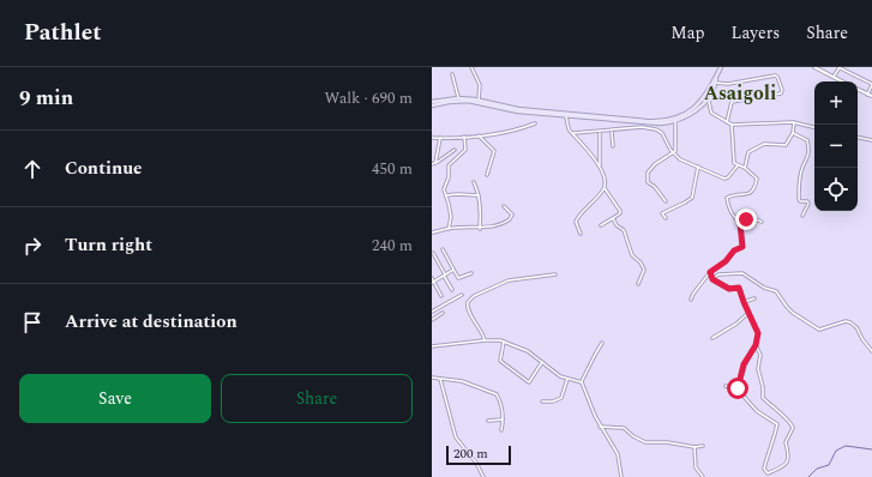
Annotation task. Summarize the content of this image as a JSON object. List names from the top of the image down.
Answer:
{
  "districts": ["Asaigoli"],
  "scale_bar": "200 m",
  "page": {
    "header": "Pathlet",
    "nav": ["Map", "Layers", "Share"],
    "heading": ["9 min", "Walk · 690 m"],
    "map_buttons": ["+", "−"],
    "list": [
      ["Continue", "450 m"],
      ["Turn right", "240 m"],
      "Arrive at destination"
    ],
    "buttons": ["Save", "Share"],
    "scale": "200 m"
  }
}
